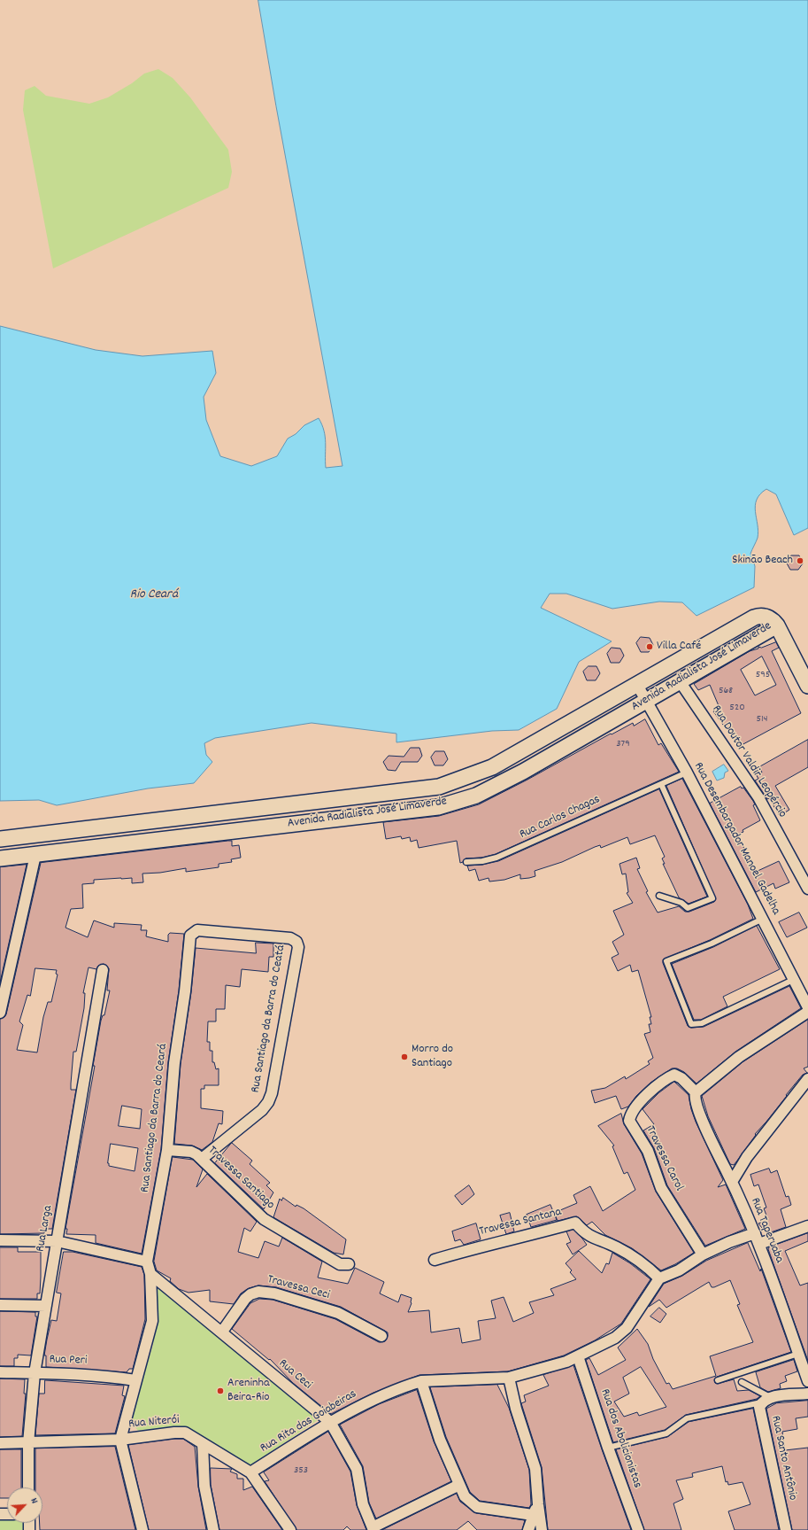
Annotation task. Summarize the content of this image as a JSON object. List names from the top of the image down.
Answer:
{
  "streets": {
    "main road": ["Avenida Radialista José Limaverde"],
    "street": [
      "Rua Doutor Valdir Leopércio",
      "Rua Desembargador Manoel Gadelha",
      "Rua Santiago da Barra do Ceatá",
      "Rua Santiago da Barra do Ceará",
      "Travessa Carol",
      "Travessa Santiago",
      "Travessa Santana",
      "Rua Larga",
      "Rua Taperuaba",
      "Travessa Ceci",
      "Rua Peri",
      "Rua Ceci",
      "Rua Rita das Goiabeiras",
      "Rua Niterói",
      "Rua dos Abolicionistas",
      "Rua Santo Antônio"
    ],
    "lane": ["Rua Carlos Chagas"]
  },
  "crossings": [
    ["Avenida Radialista José Limaverde", "Rua Doutor Valdir Leopércio"],
    ["Avenida Radialista José Limaverde", "Rua Desembargador Manoel Gadelha"],
    ["Rua Carlos Chagas", "Rua Desembargador Manoel Gadelha"],
    ["Rua Santiago da Barra do Ceatá", "Rua Santiago da Barra do Ceará"],
    ["Rua Santiago da Barra do Ceatá", "Travessa Santiago"],
    ["Rua Santiago da Barra do Ceará", "Travessa Santiago"],
    ["Rua Santiago da Barra do Ceará", "Rua Peri"],
    ["Rua Santiago da Barra do Ceará", "Rua Ceci"],
    ["Rua Santiago da Barra do Ceará", "Rua Niterói"],
    ["Travessa Carol", "Rua Taperuaba"],
    ["Travessa Santana", "Rua Rita das Goiabeiras"],
    ["Rua Larga", "Rua Peri"],
    ["Rua Larga", "Rua Niterói"],
    ["Travessa Ceci", "Rua Ceci"],
    ["Rua Ceci", "Rua Rita das Goiabeiras"],
    ["Rua Rita das Goiabeiras", "Rua Niterói"],
    ["Rua Rita das Goiabeiras", "Rua dos Abolicionistas"]
  ],
  "water": ["Rio Ceará"],
  "places": [
    "Skinão Beach",
    "Villa Café",
    "Morro do Santiago",
    "Areninha Beira-Rio"
  ],
  "house_numbers": [
    "595",
    "568",
    "520",
    "514",
    "379",
    "353"
  ],
  "north": "top right"
}
